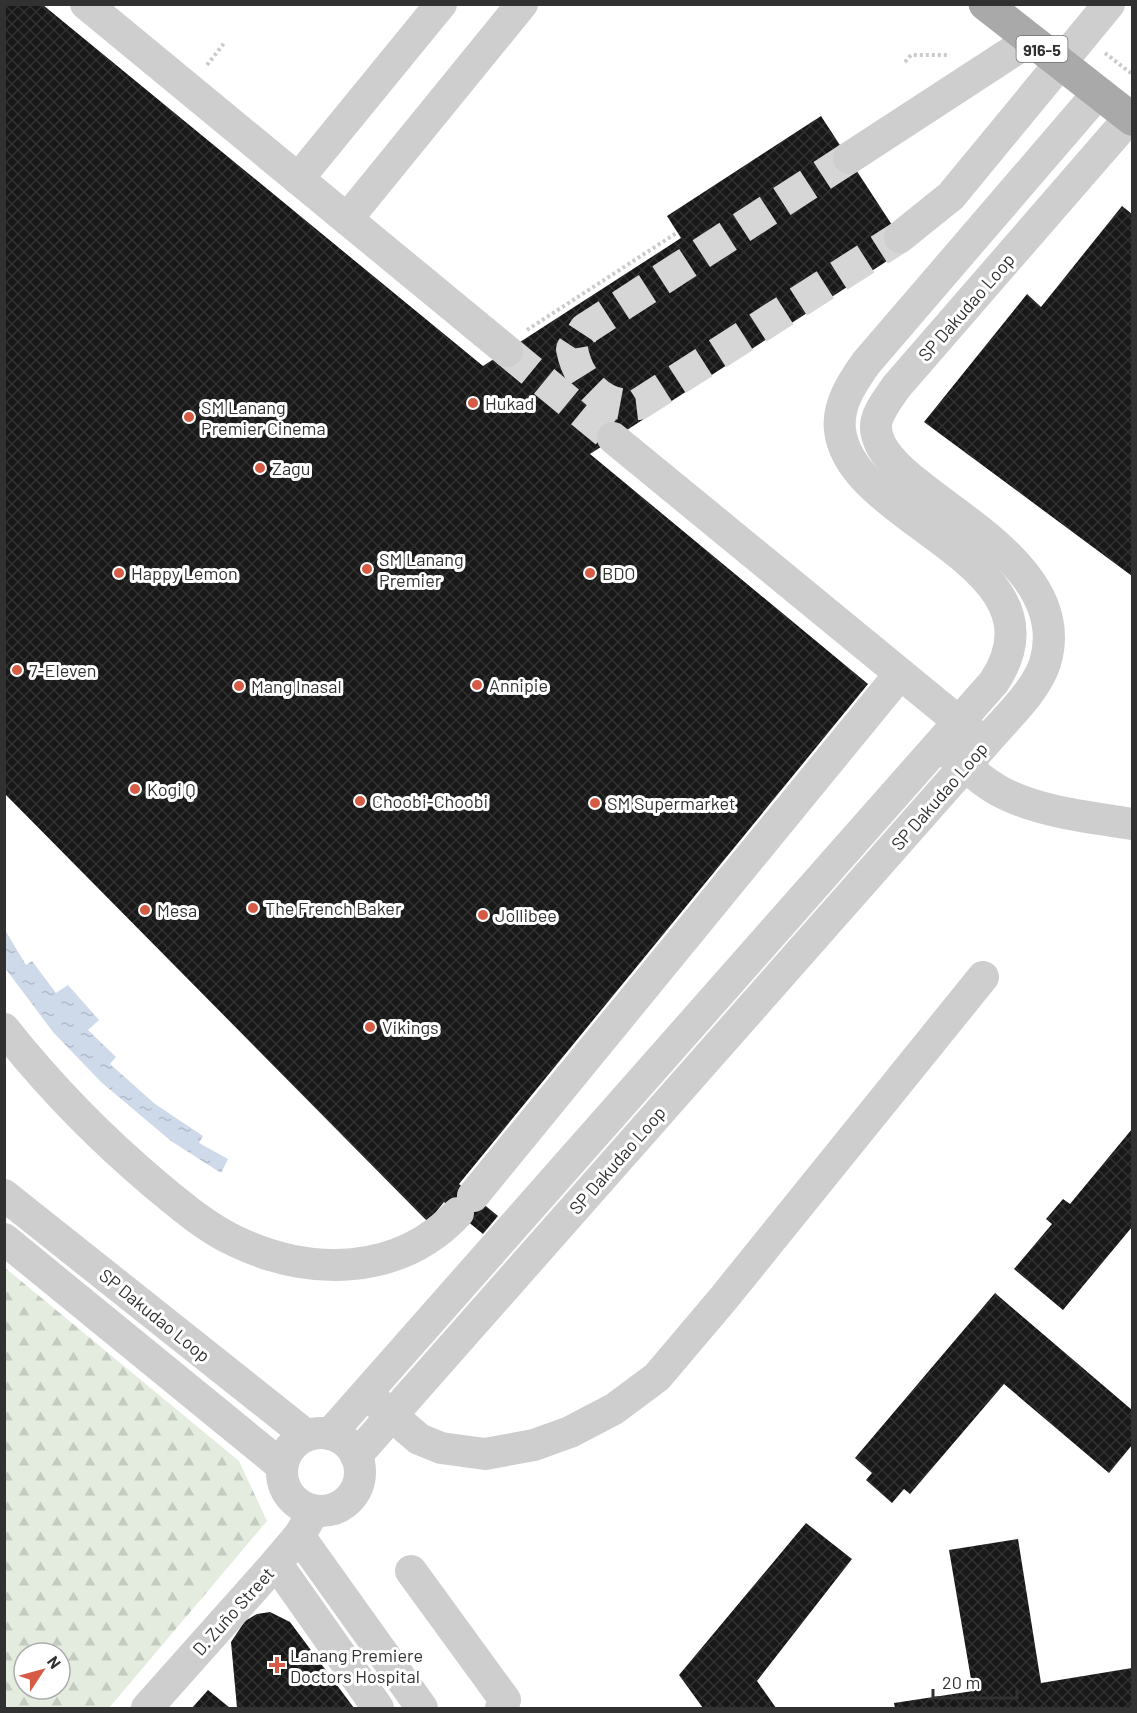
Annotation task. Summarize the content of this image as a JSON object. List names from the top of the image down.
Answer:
{
  "streets": {
    "main road": ["916-5"],
    "street": ["SP Dakudao Loop", "D. Zuño Street"]
  },
  "crossings": [
    ["916-5", "SP Dakudao Loop"],
    ["SP Dakudao Loop", "D. Zuño Street"]
  ],
  "places": {
    "other": [
      "Hukad",
      "SM Lanang Premier Cinema",
      "Zagu",
      "SM Lanang Premier",
      "Happy Lemon",
      "BDO",
      "7-Eleven",
      "Annipie",
      "Mang Inasal",
      "Kogi Q",
      "Choobi-Choobi",
      "SM Supermarket",
      "The French Baker",
      "Mesa",
      "Jollibee",
      "Vikings"
    ],
    "health": ["Lanang Premiere Doctors Hospital"]
  },
  "scale_bar": "20 m",
  "north": "top right"
}
